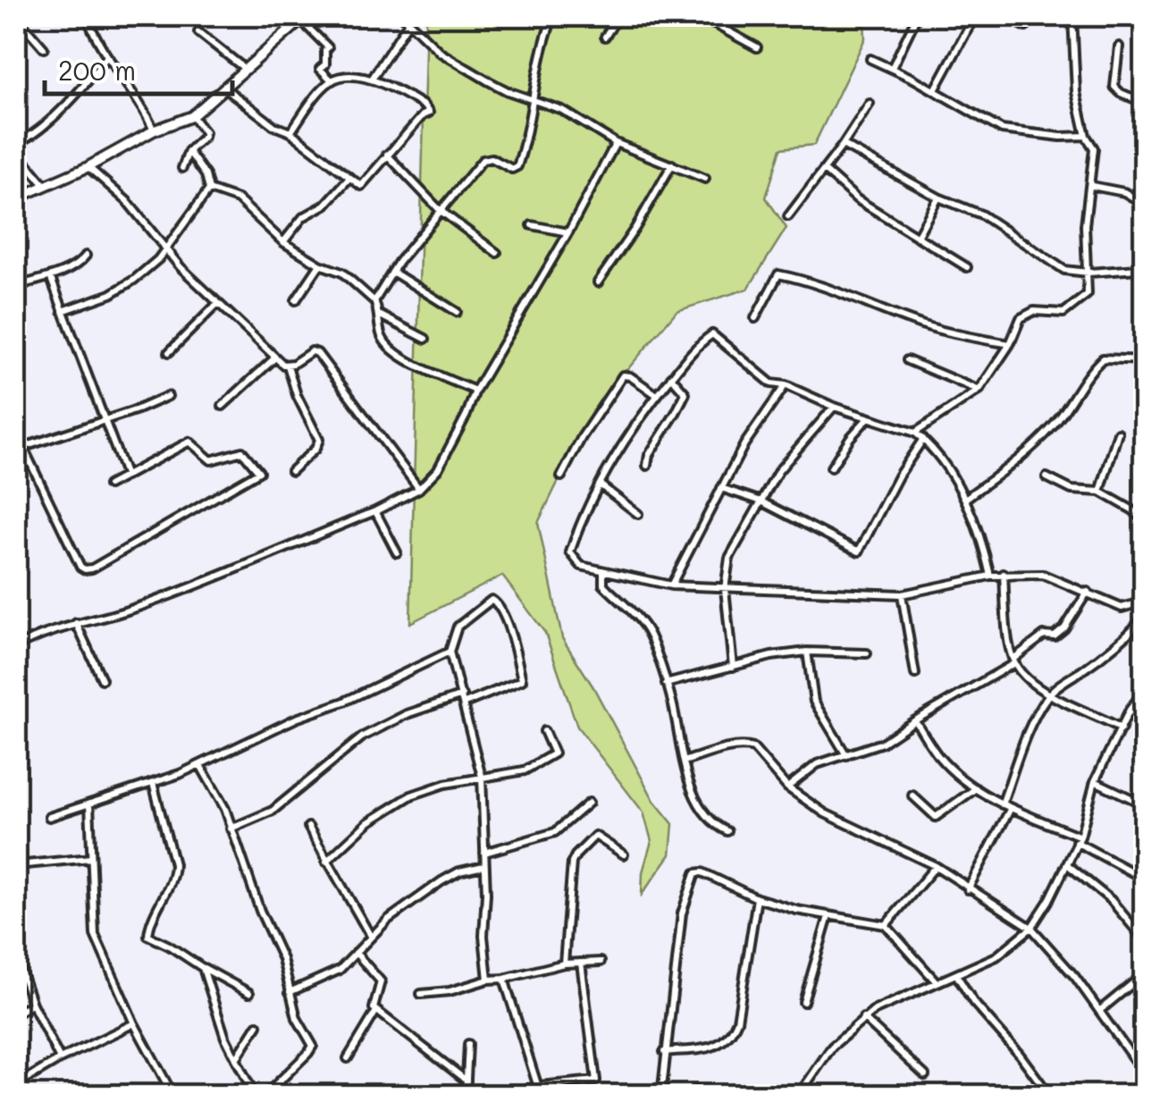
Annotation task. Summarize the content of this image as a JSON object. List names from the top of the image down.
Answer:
{
  "scale_bar": "200 m"
}
